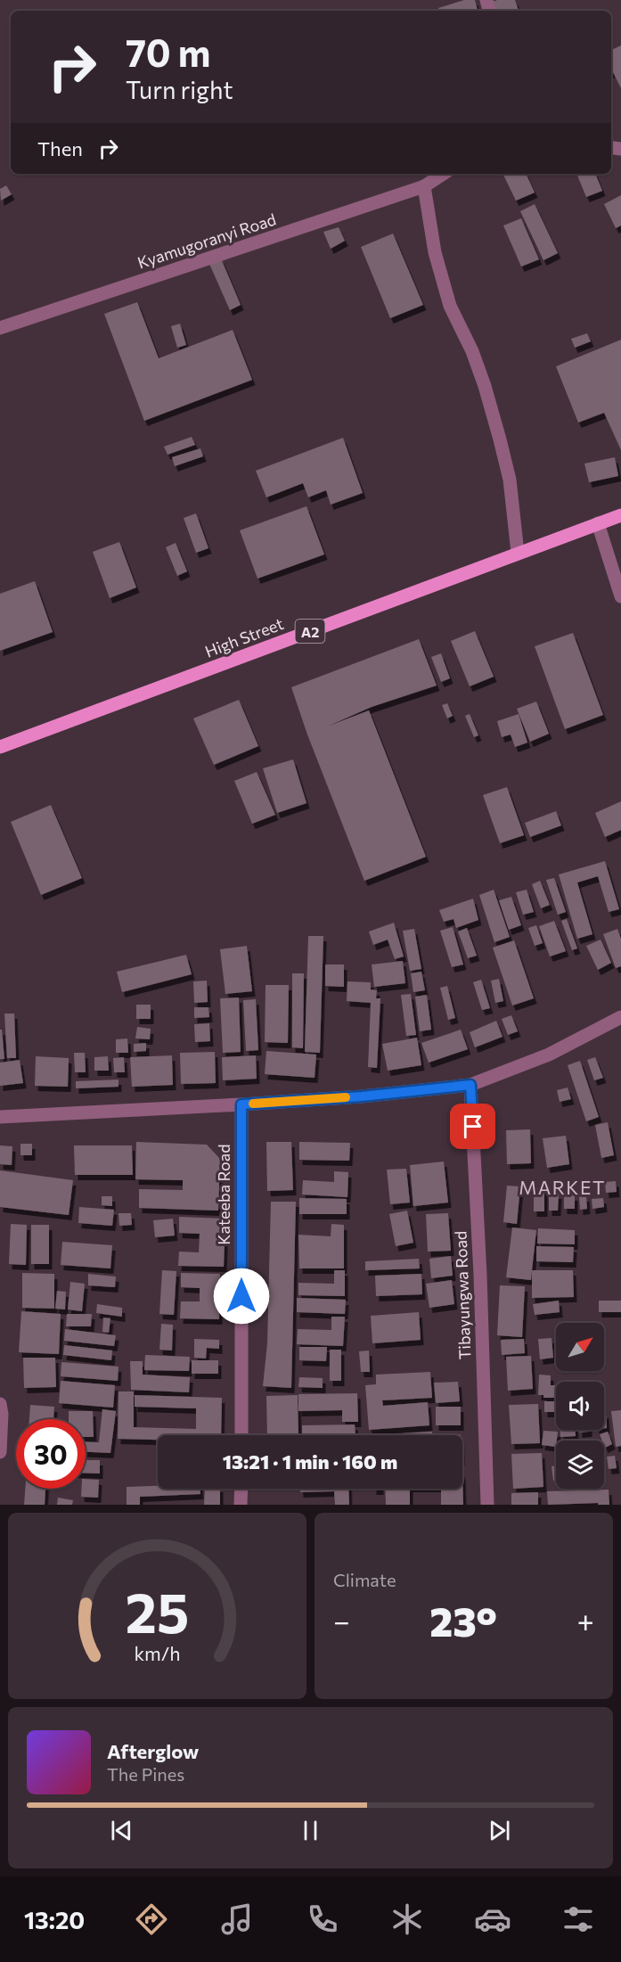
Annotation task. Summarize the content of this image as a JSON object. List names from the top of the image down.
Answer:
{
  "streets": {
    "main road": ["A2", "High Street"],
    "street": ["Kyamugoranyi Road", "Kateeba Road", "Tibayungwa Road"]
  },
  "districts": ["MARKET"],
  "north": "top right",
  "page": {
    "turn": ["70 m", "Turn right"],
    "then": "Then",
    "limit": "30",
    "trip": "13:21 · 1 min · 160 m",
    "tile": "Climate",
    "heat": ["−", "23°", "+"],
    "song": ["Afterglow", "The Pines"],
    "tabs": "13:20",
    "gauge": ["25", "km/h"]
  }
}
